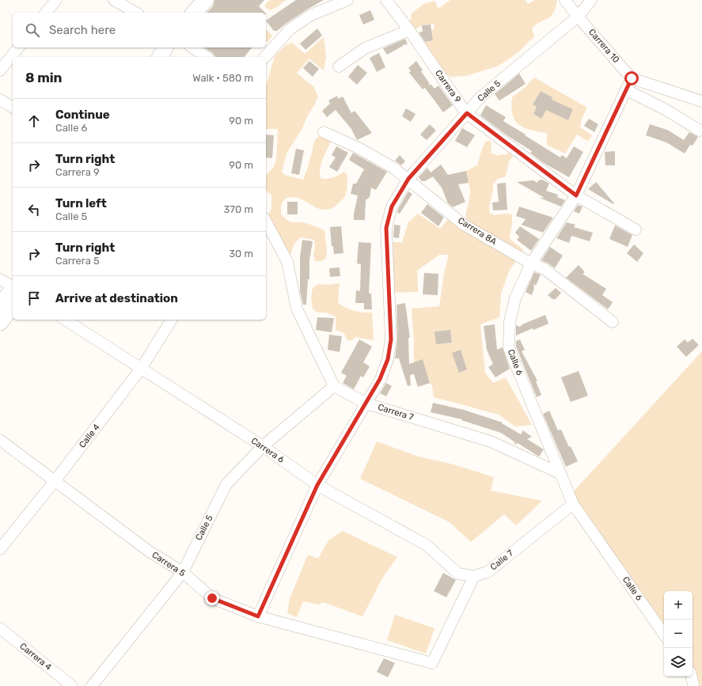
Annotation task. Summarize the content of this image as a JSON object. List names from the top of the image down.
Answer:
{
  "streets": {
    "street": [
      "Carrera 10",
      "Carrera 9",
      "Calle 5",
      "Carrera 8A",
      "Calle 6",
      "Carrera 7",
      "Calle 4",
      "Carrera 6",
      "Calle 7",
      "Carrera 5",
      "Carrera 4"
    ]
  },
  "crossings": [
    ["Carrera 10", "Calle 5"],
    ["Carrera 10", "Calle 6"],
    ["Carrera 9", "Calle 5"],
    ["Carrera 9", "Calle 6"],
    ["Calle 5", "Carrera 8A"],
    ["Calle 5", "Carrera 7"],
    ["Calle 5", "Carrera 6"],
    ["Calle 5", "Carrera 5"],
    ["Carrera 8A", "Calle 6"],
    ["Calle 6", "Carrera 7"],
    ["Calle 6", "Calle 7"],
    ["Calle 4", "Carrera 6"],
    ["Calle 4", "Carrera 5"],
    ["Carrera 6", "Calle 7"],
    ["Carrera 6", "Carrera 5"],
    ["Calle 7", "Carrera 5"]
  ],
  "page": {
    "search": "Search here",
    "heading": ["8 min", "Walk · 580 m"],
    "list": [
      ["Continue", "Calle 6", "90 m"],
      ["Turn right", "Carrera 9", "90 m"],
      ["Turn left", "Calle 5", "370 m"],
      ["Turn right", "Carrera 5", "30 m"],
      "Arrive at destination"
    ],
    "map_buttons": ["+", "−"]
  }
}
